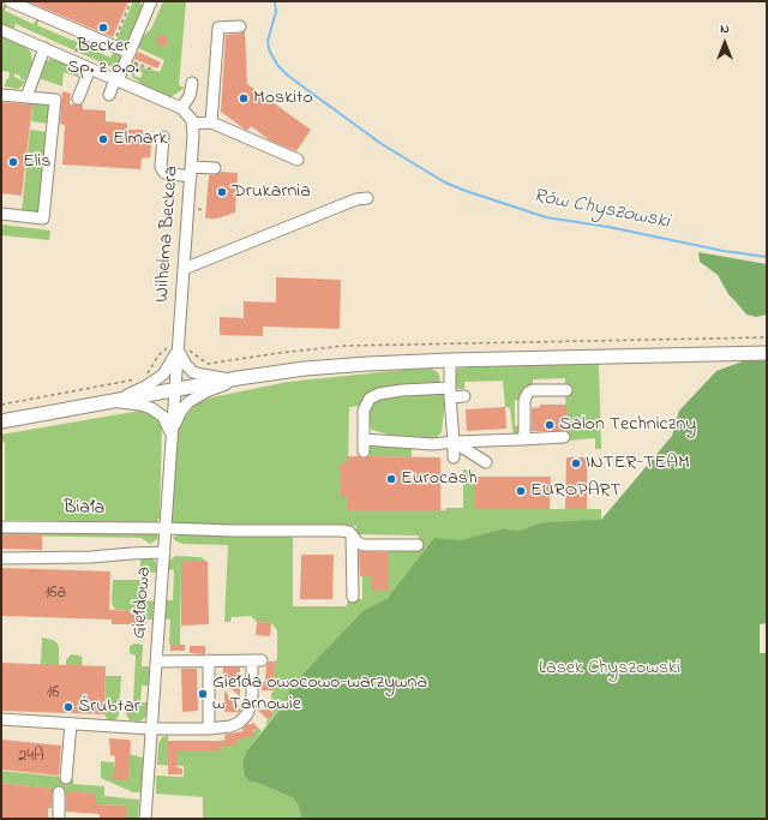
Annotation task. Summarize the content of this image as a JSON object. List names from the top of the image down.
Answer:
{
  "streets": {
    "street": ["Wilhelma Beckera", "Biała", "Giełdowa"]
  },
  "crossings": [
    ["Wilhelma Beckera", "Giełdowa"],
    ["Biała", "Giełdowa"]
  ],
  "water": ["Rów Chyszowski"],
  "parks": ["Lasek Chyszowski"],
  "places": [
    "Becker Sp. z o.o.",
    "Moskito",
    "Elmark",
    "Elis",
    "Drukarnia",
    "Salon Techniczny",
    "INTER-TEAM",
    "Eurocash",
    "EUROPART",
    "Giełda owocowo-warzywna w Tarnowie",
    "Śrubtar"
  ],
  "house_numbers": ["16a", "16", "24A"],
  "north": "top"
}
